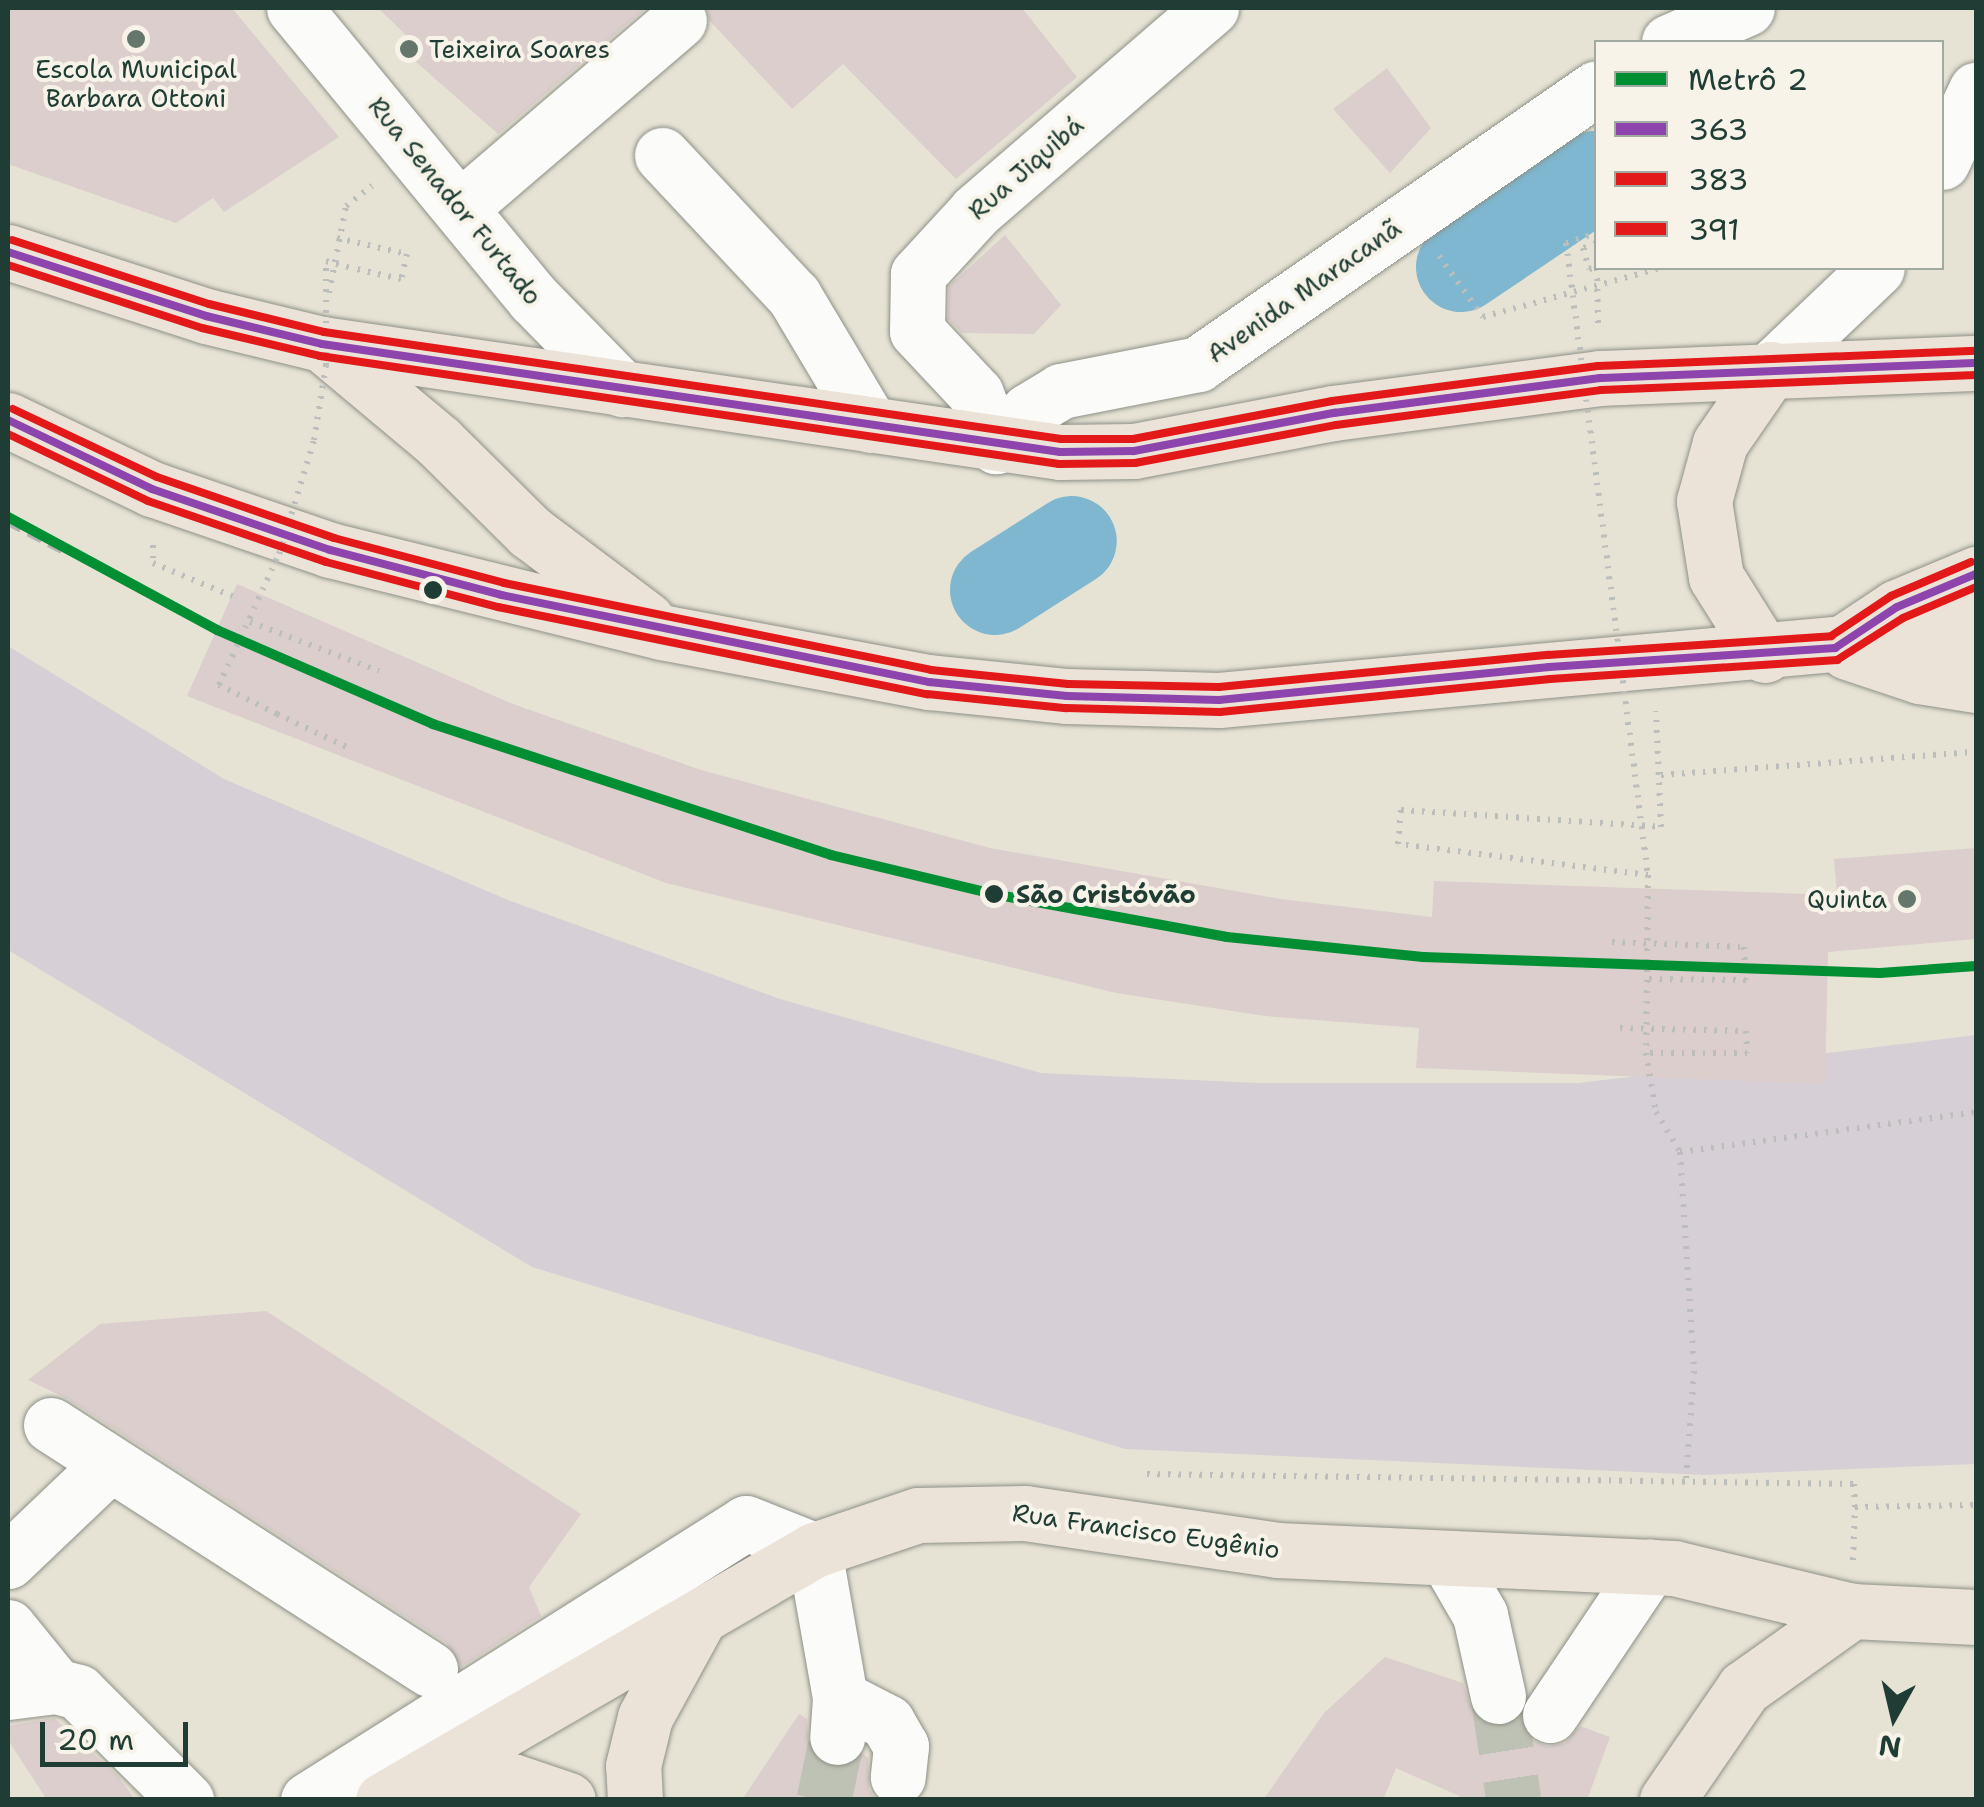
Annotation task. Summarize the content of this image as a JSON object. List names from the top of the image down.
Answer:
{
  "streets": {
    "main road": ["Rua Francisco Eugênio"],
    "street": ["Rua Jiquibá", "Rua Senador Furtado", "Avenida Maracanã"]
  },
  "crossings": [
    ["Rua Jiquibá", "Avenida Maracanã"]
  ],
  "places": [
    "Escola Municipal Barbara Ottoni",
    "Teixeira Soares",
    "São Cristóvão",
    "Quinta"
  ],
  "lines": [
    "transit line 391",
    "transit line 363",
    "transit line 383",
    "metro line 2"
  ],
  "legend": [
    "Metrô 2",
    "363",
    "383",
    "391"
  ],
  "scale_bar": "20 m",
  "north": "bottom"
}
